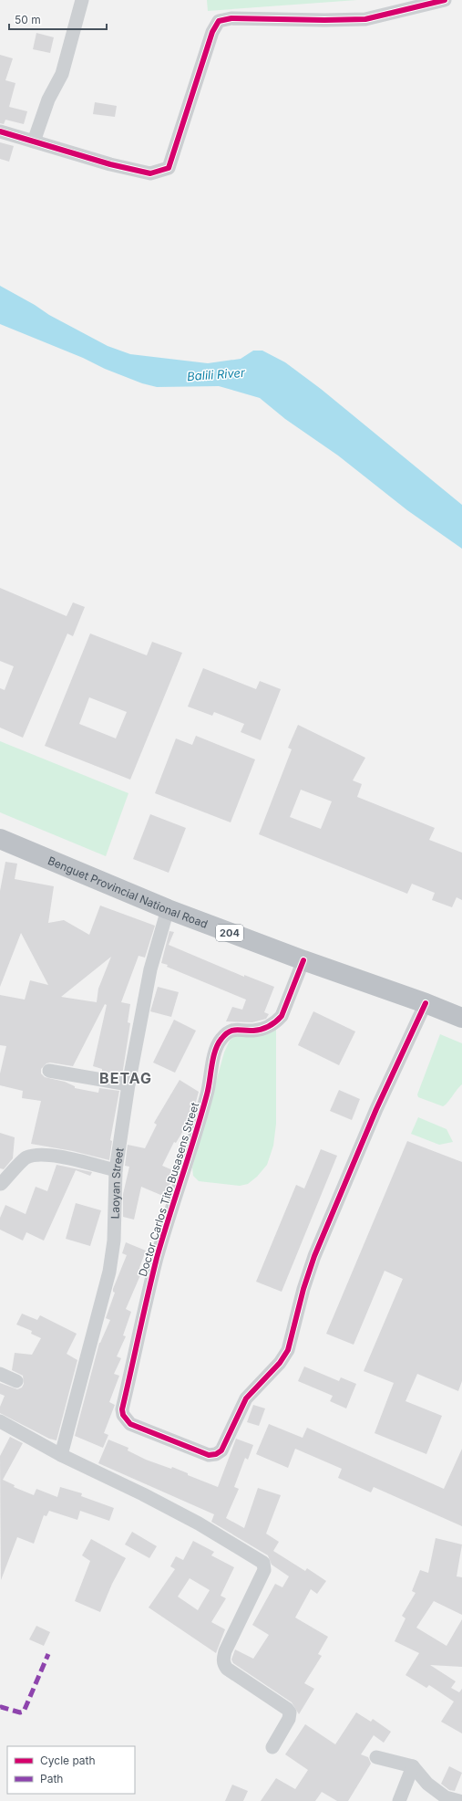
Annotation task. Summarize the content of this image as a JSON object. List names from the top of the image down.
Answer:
{
  "streets": {
    "highway": ["Benguet Provincial National Road", "204"],
    "street": ["Laoyan Street", "Doctor Carlos Tito Busasens Street"]
  },
  "crossings": [
    ["Benguet Provincial National Road", "Laoyan Street"],
    ["Benguet Provincial National Road", "Doctor Carlos Tito Busasens Street"]
  ],
  "districts": ["BETAG"],
  "water": ["Balili River"],
  "legend": ["Cycle path", "Path"],
  "scale_bar": "50 m"
}
